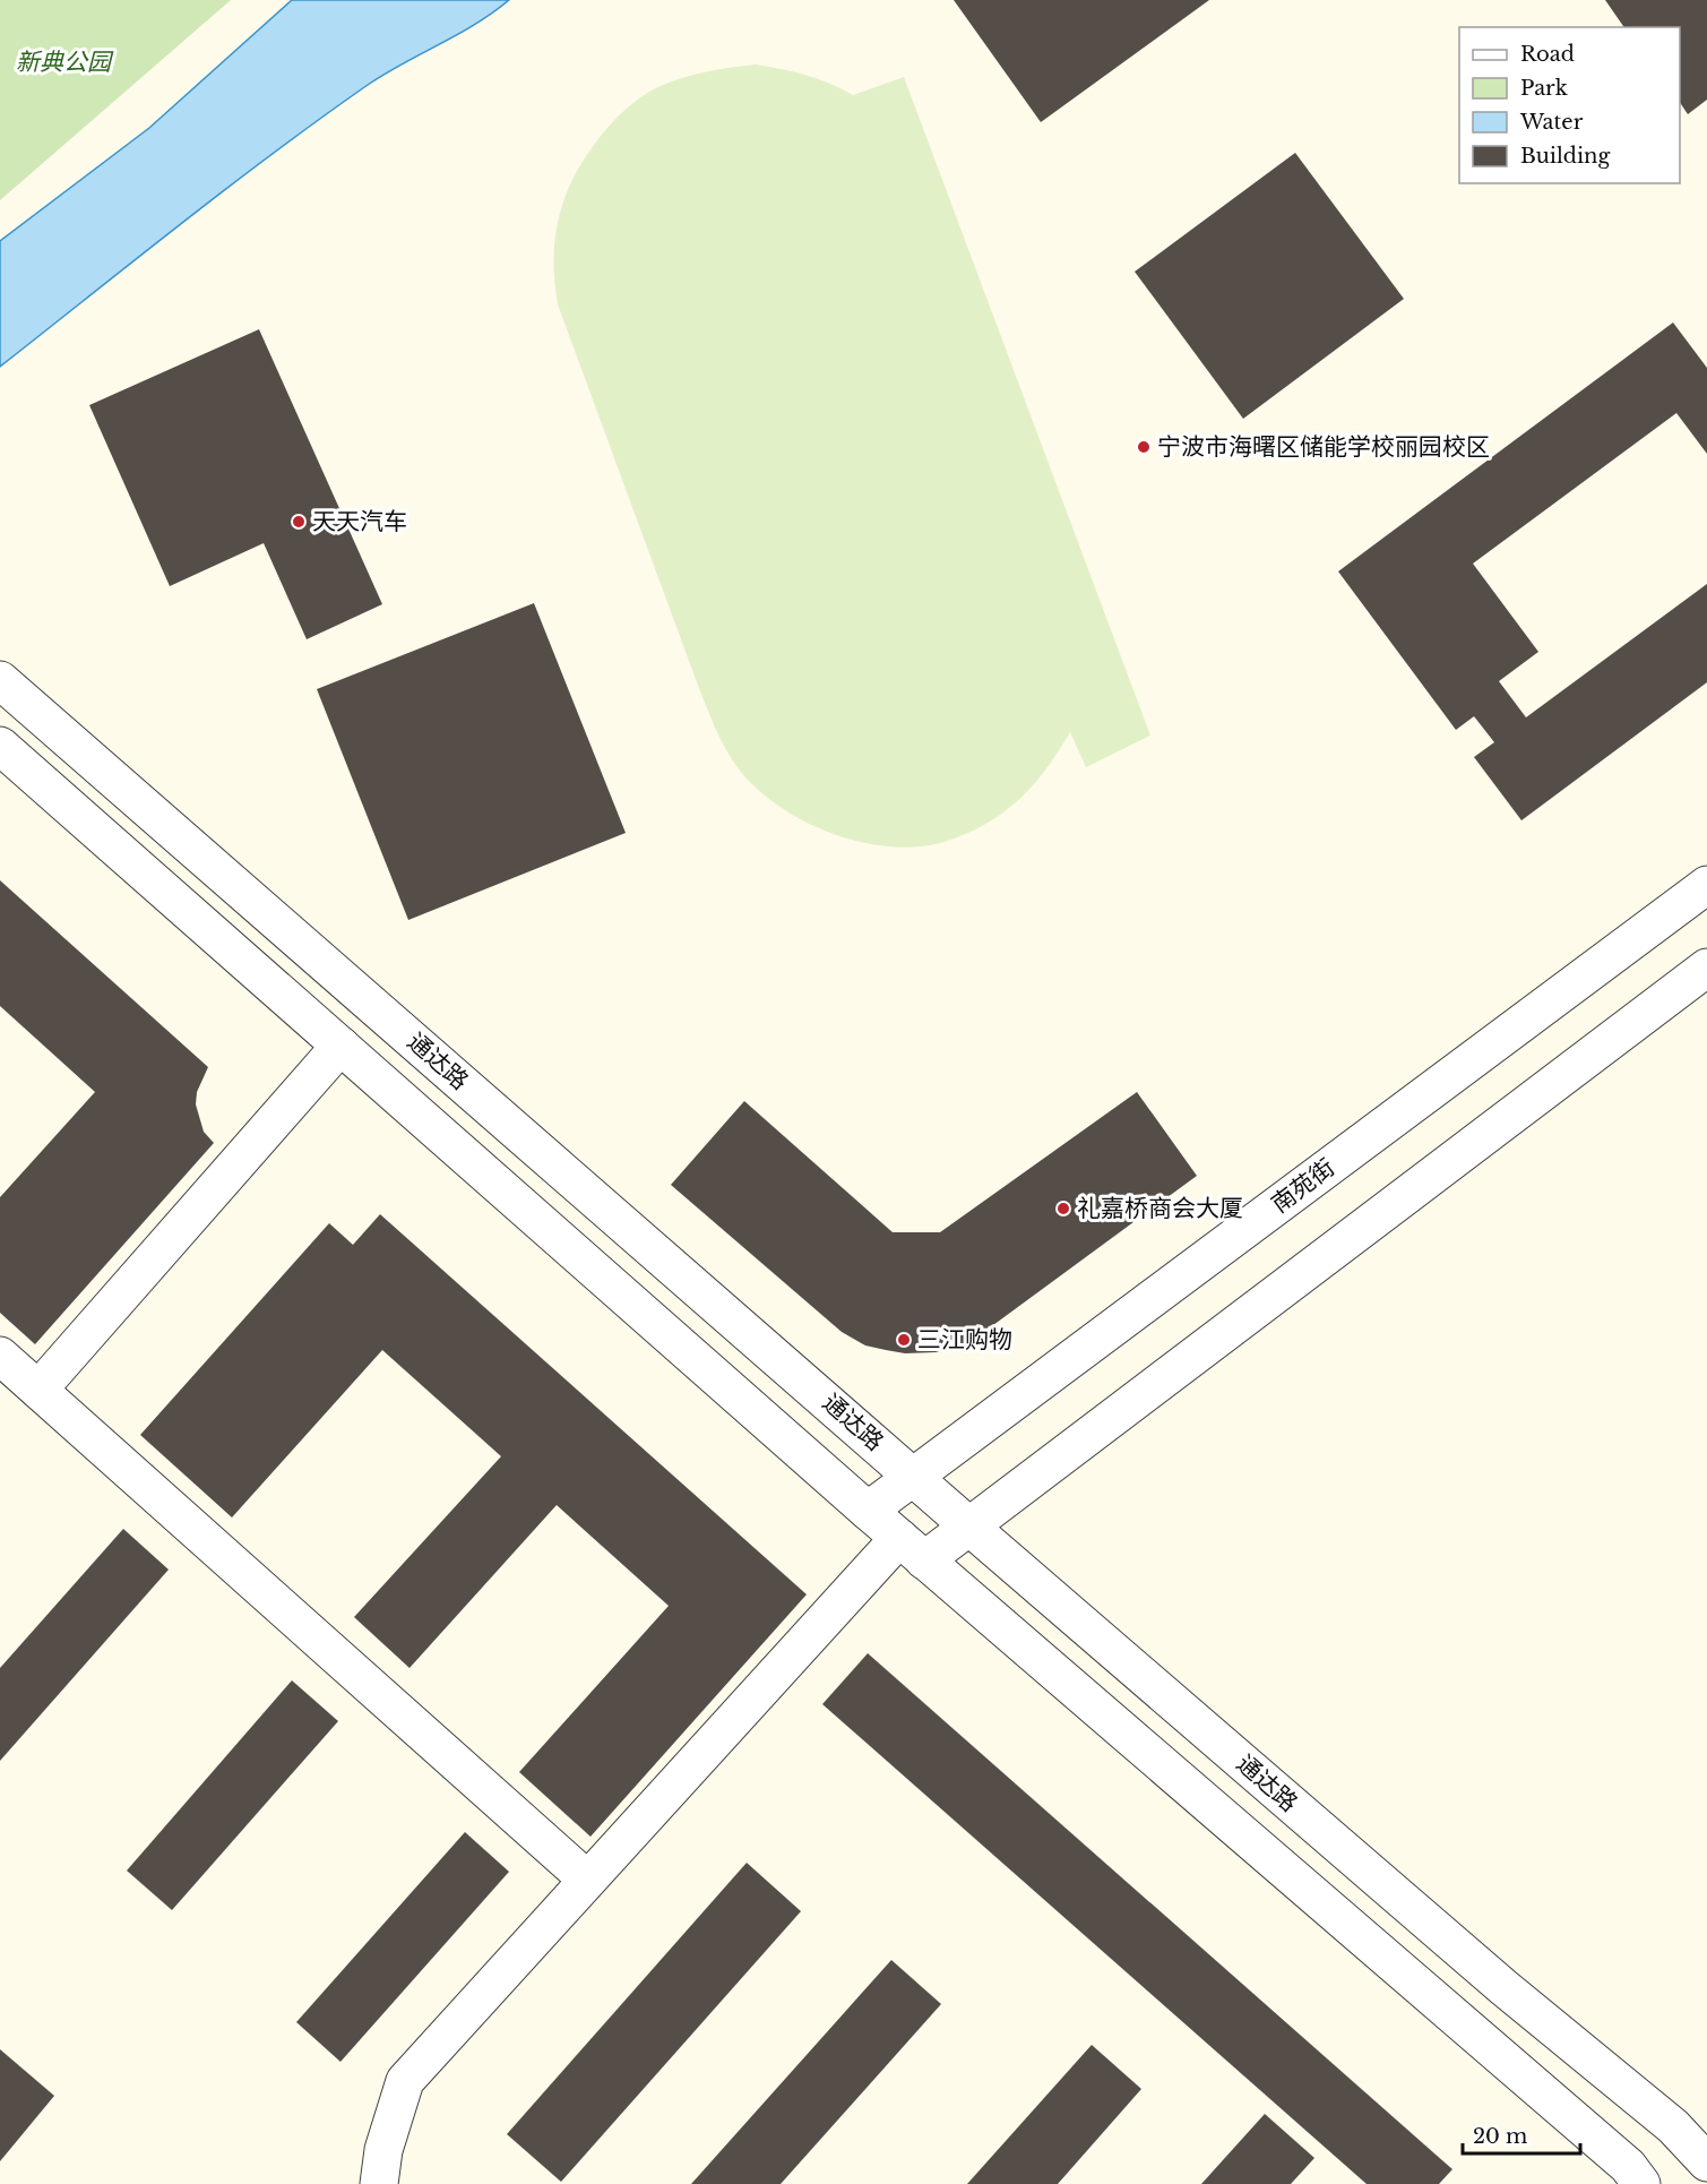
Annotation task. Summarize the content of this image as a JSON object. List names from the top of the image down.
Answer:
{
  "streets": {
    "street": ["通达路", "南苑街"]
  },
  "crossings": [
    ["通达路", "南苑街"]
  ],
  "parks": ["新典公园"],
  "places": [
    "宁波市海曙区储能学校丽园校区",
    "天天汽车",
    "礼嘉桥商会大厦",
    "三江购物"
  ],
  "legend": [
    "Road",
    "Park",
    "Water",
    "Building"
  ],
  "scale_bar": "20 m"
}
